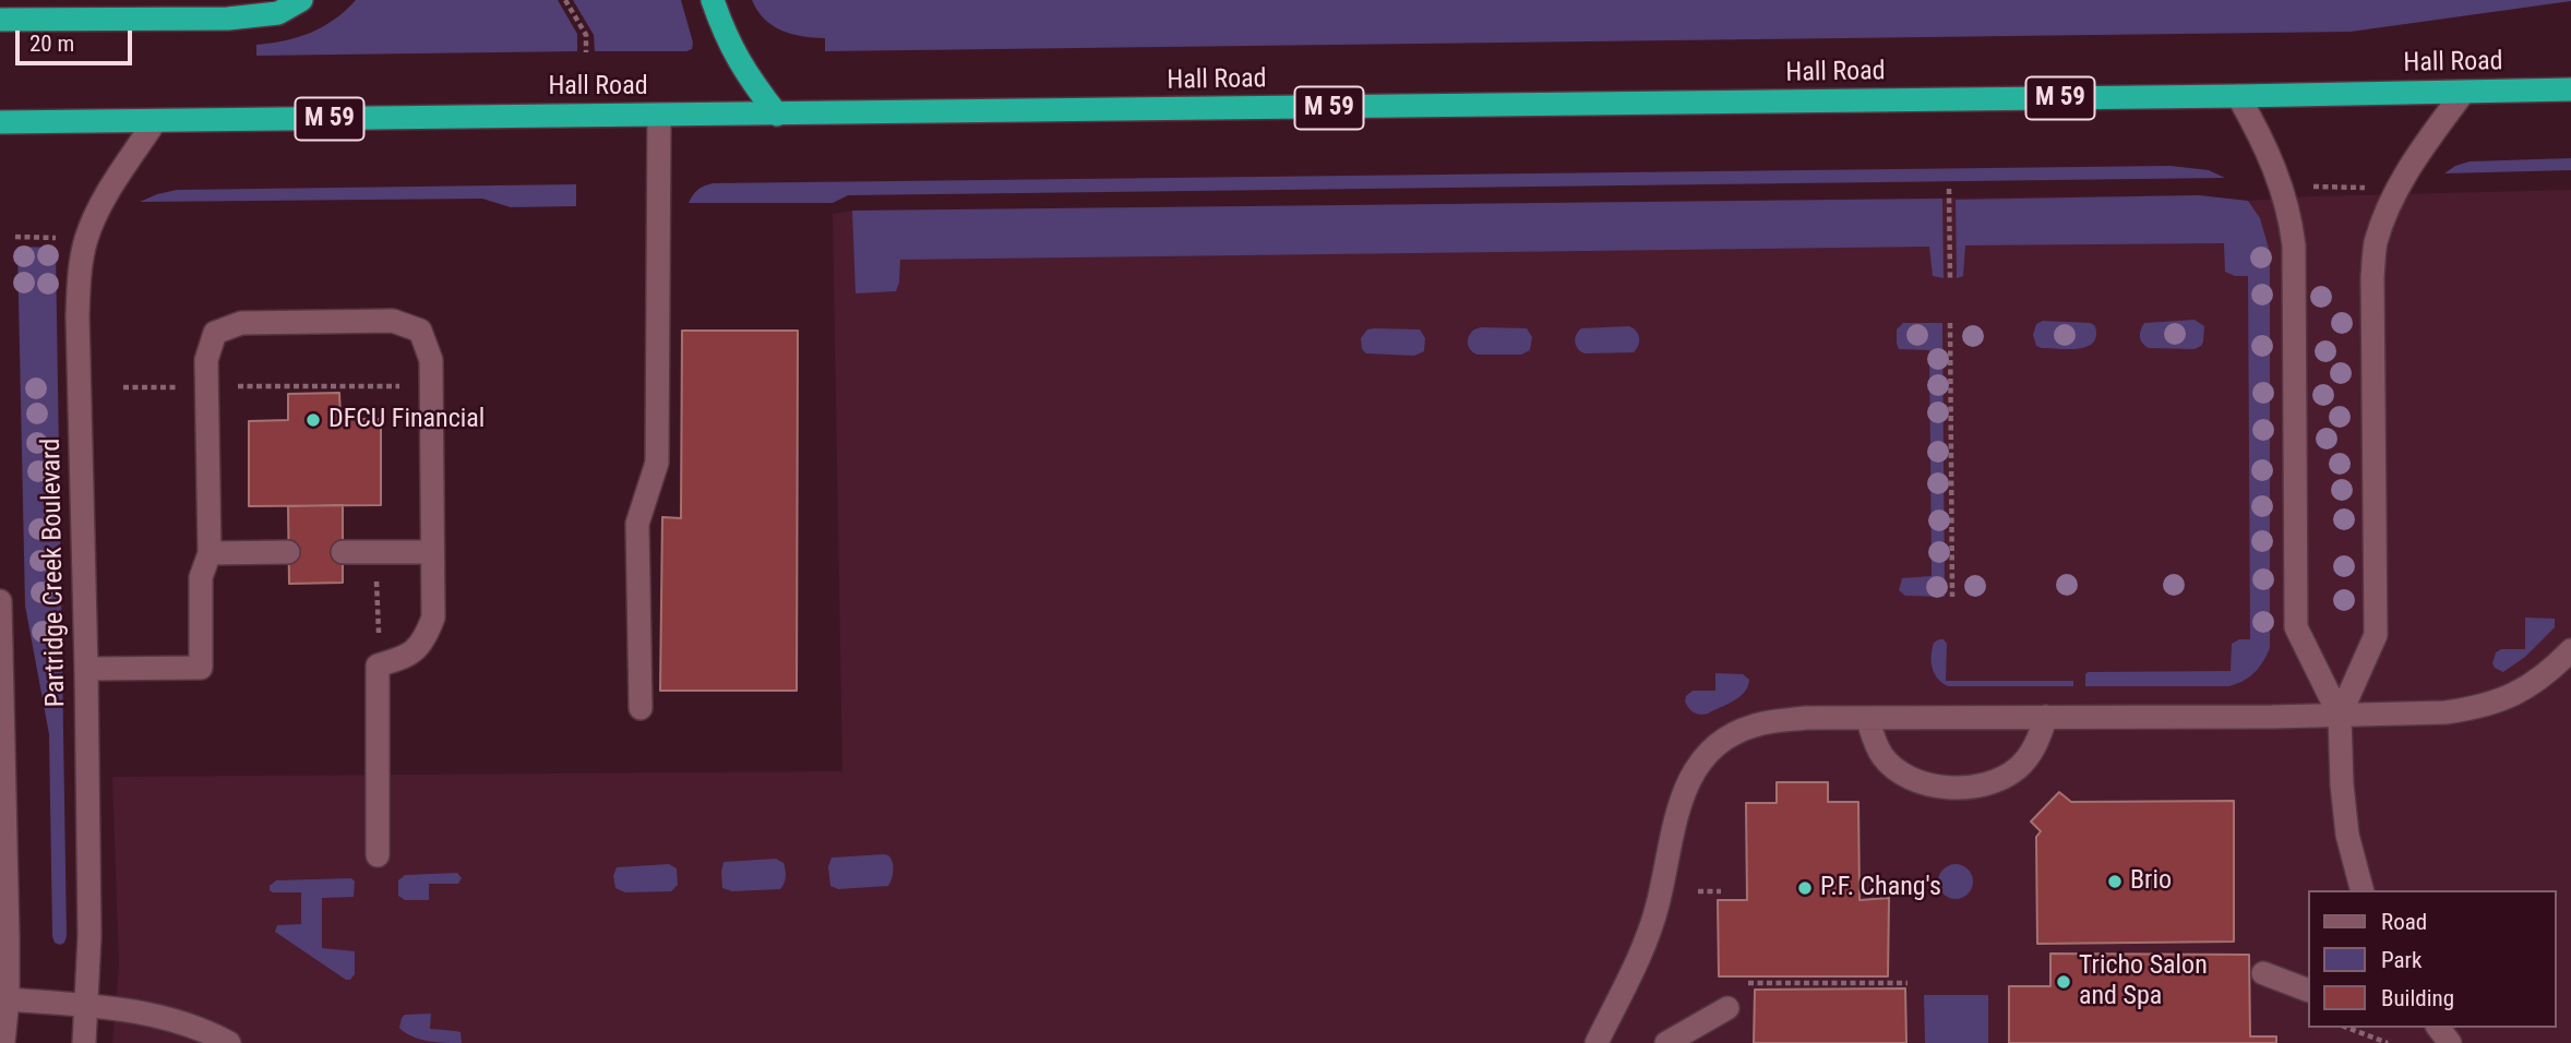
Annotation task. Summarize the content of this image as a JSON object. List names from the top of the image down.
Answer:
{
  "streets": {
    "highway": ["Hall Road", "M 59"],
    "street": ["Partridge Creek Boulevard"]
  },
  "crossings": [
    ["Hall Road", "Partridge Creek Boulevard"]
  ],
  "places": [
    "DFCU Financial",
    "Brio",
    "P.F. Chang's",
    "Tricho Salon and Spa"
  ],
  "legend": ["Road", "Park", "Building"],
  "scale_bar": "20 m"
}
